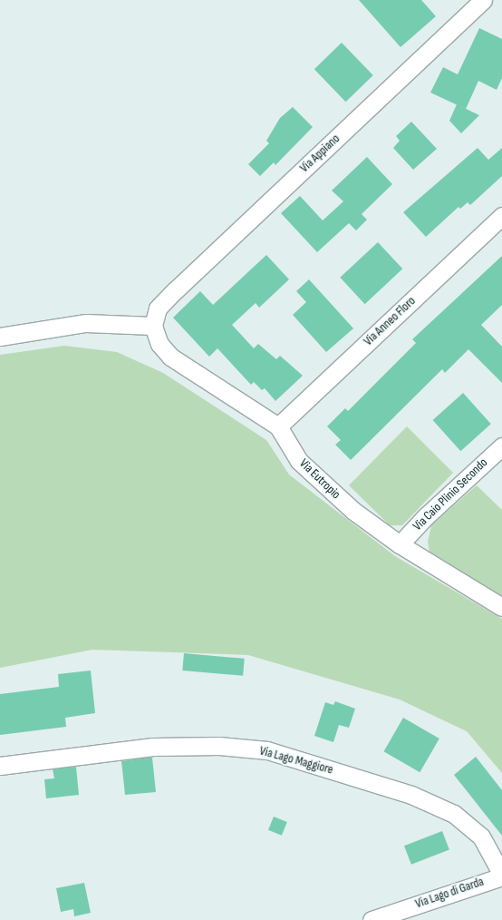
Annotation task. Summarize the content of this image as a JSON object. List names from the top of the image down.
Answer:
{
  "streets": {
    "street": [
      "Via Appiano",
      "Via Anneo Floro",
      "Via Eutropio",
      "Via Caio Plinio Secondo",
      "Via Lago Maggiore",
      "Via Lago di Garda"
    ]
  },
  "crossings": [
    ["Via Appiano", "Via Eutropio"],
    ["Via Anneo Floro", "Via Eutropio"],
    ["Via Eutropio", "Via Caio Plinio Secondo"],
    ["Via Lago Maggiore", "Via Lago di Garda"]
  ]
}
